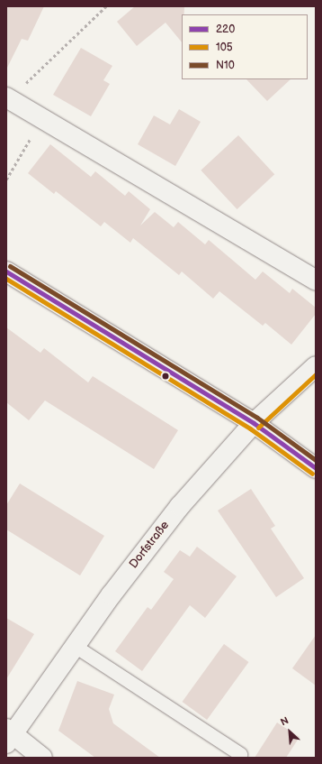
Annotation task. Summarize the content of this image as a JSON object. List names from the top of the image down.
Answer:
{
  "streets": {
    "street": ["Dorfstraße"]
  },
  "lines": ["transit line N10", "transit line 220", "transit line 105"],
  "legend": ["220", "105", "N10"],
  "north": "top left"
}
